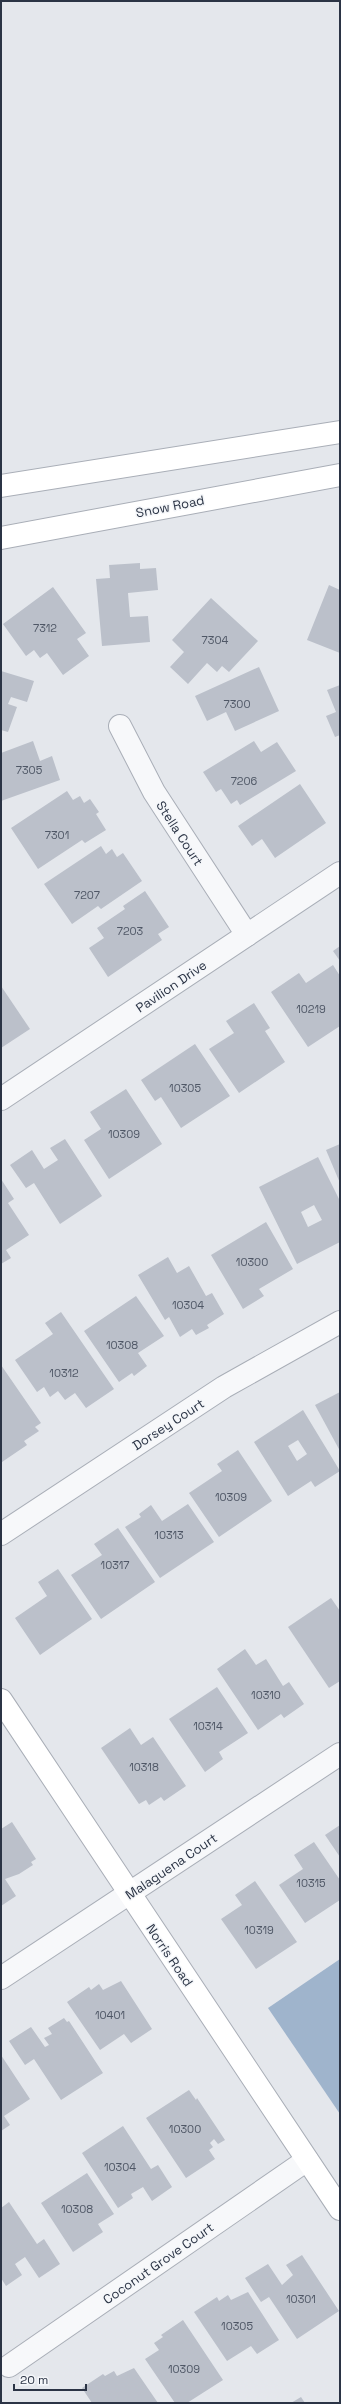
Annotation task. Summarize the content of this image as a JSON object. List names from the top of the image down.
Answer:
{
  "streets": {
    "main road": ["Snow Road", "Norris Road"],
    "street": [
      "Stella Court",
      "Pavilion Drive",
      "Dorsey Court",
      "Malaguena Court",
      "Coconut Grove Court"
    ]
  },
  "crossings": [
    ["Stella Court", "Pavilion Drive"],
    ["Malaguena Court", "Norris Road"],
    ["Norris Road", "Coconut Grove Court"]
  ],
  "house_numbers": [
    "7312",
    "7304",
    "7300",
    "7305",
    "7206",
    "7301",
    "7207",
    "7203",
    "10219",
    "10305",
    "10309",
    "10300",
    "10304",
    "10308",
    "10312",
    "10309",
    "10313",
    "10317",
    "10310",
    "10314",
    "10318",
    "10315",
    "10319",
    "10401",
    "10300",
    "10304",
    "10308",
    "10301",
    "10305",
    "10309"
  ],
  "scale_bar": "20 m"
}
